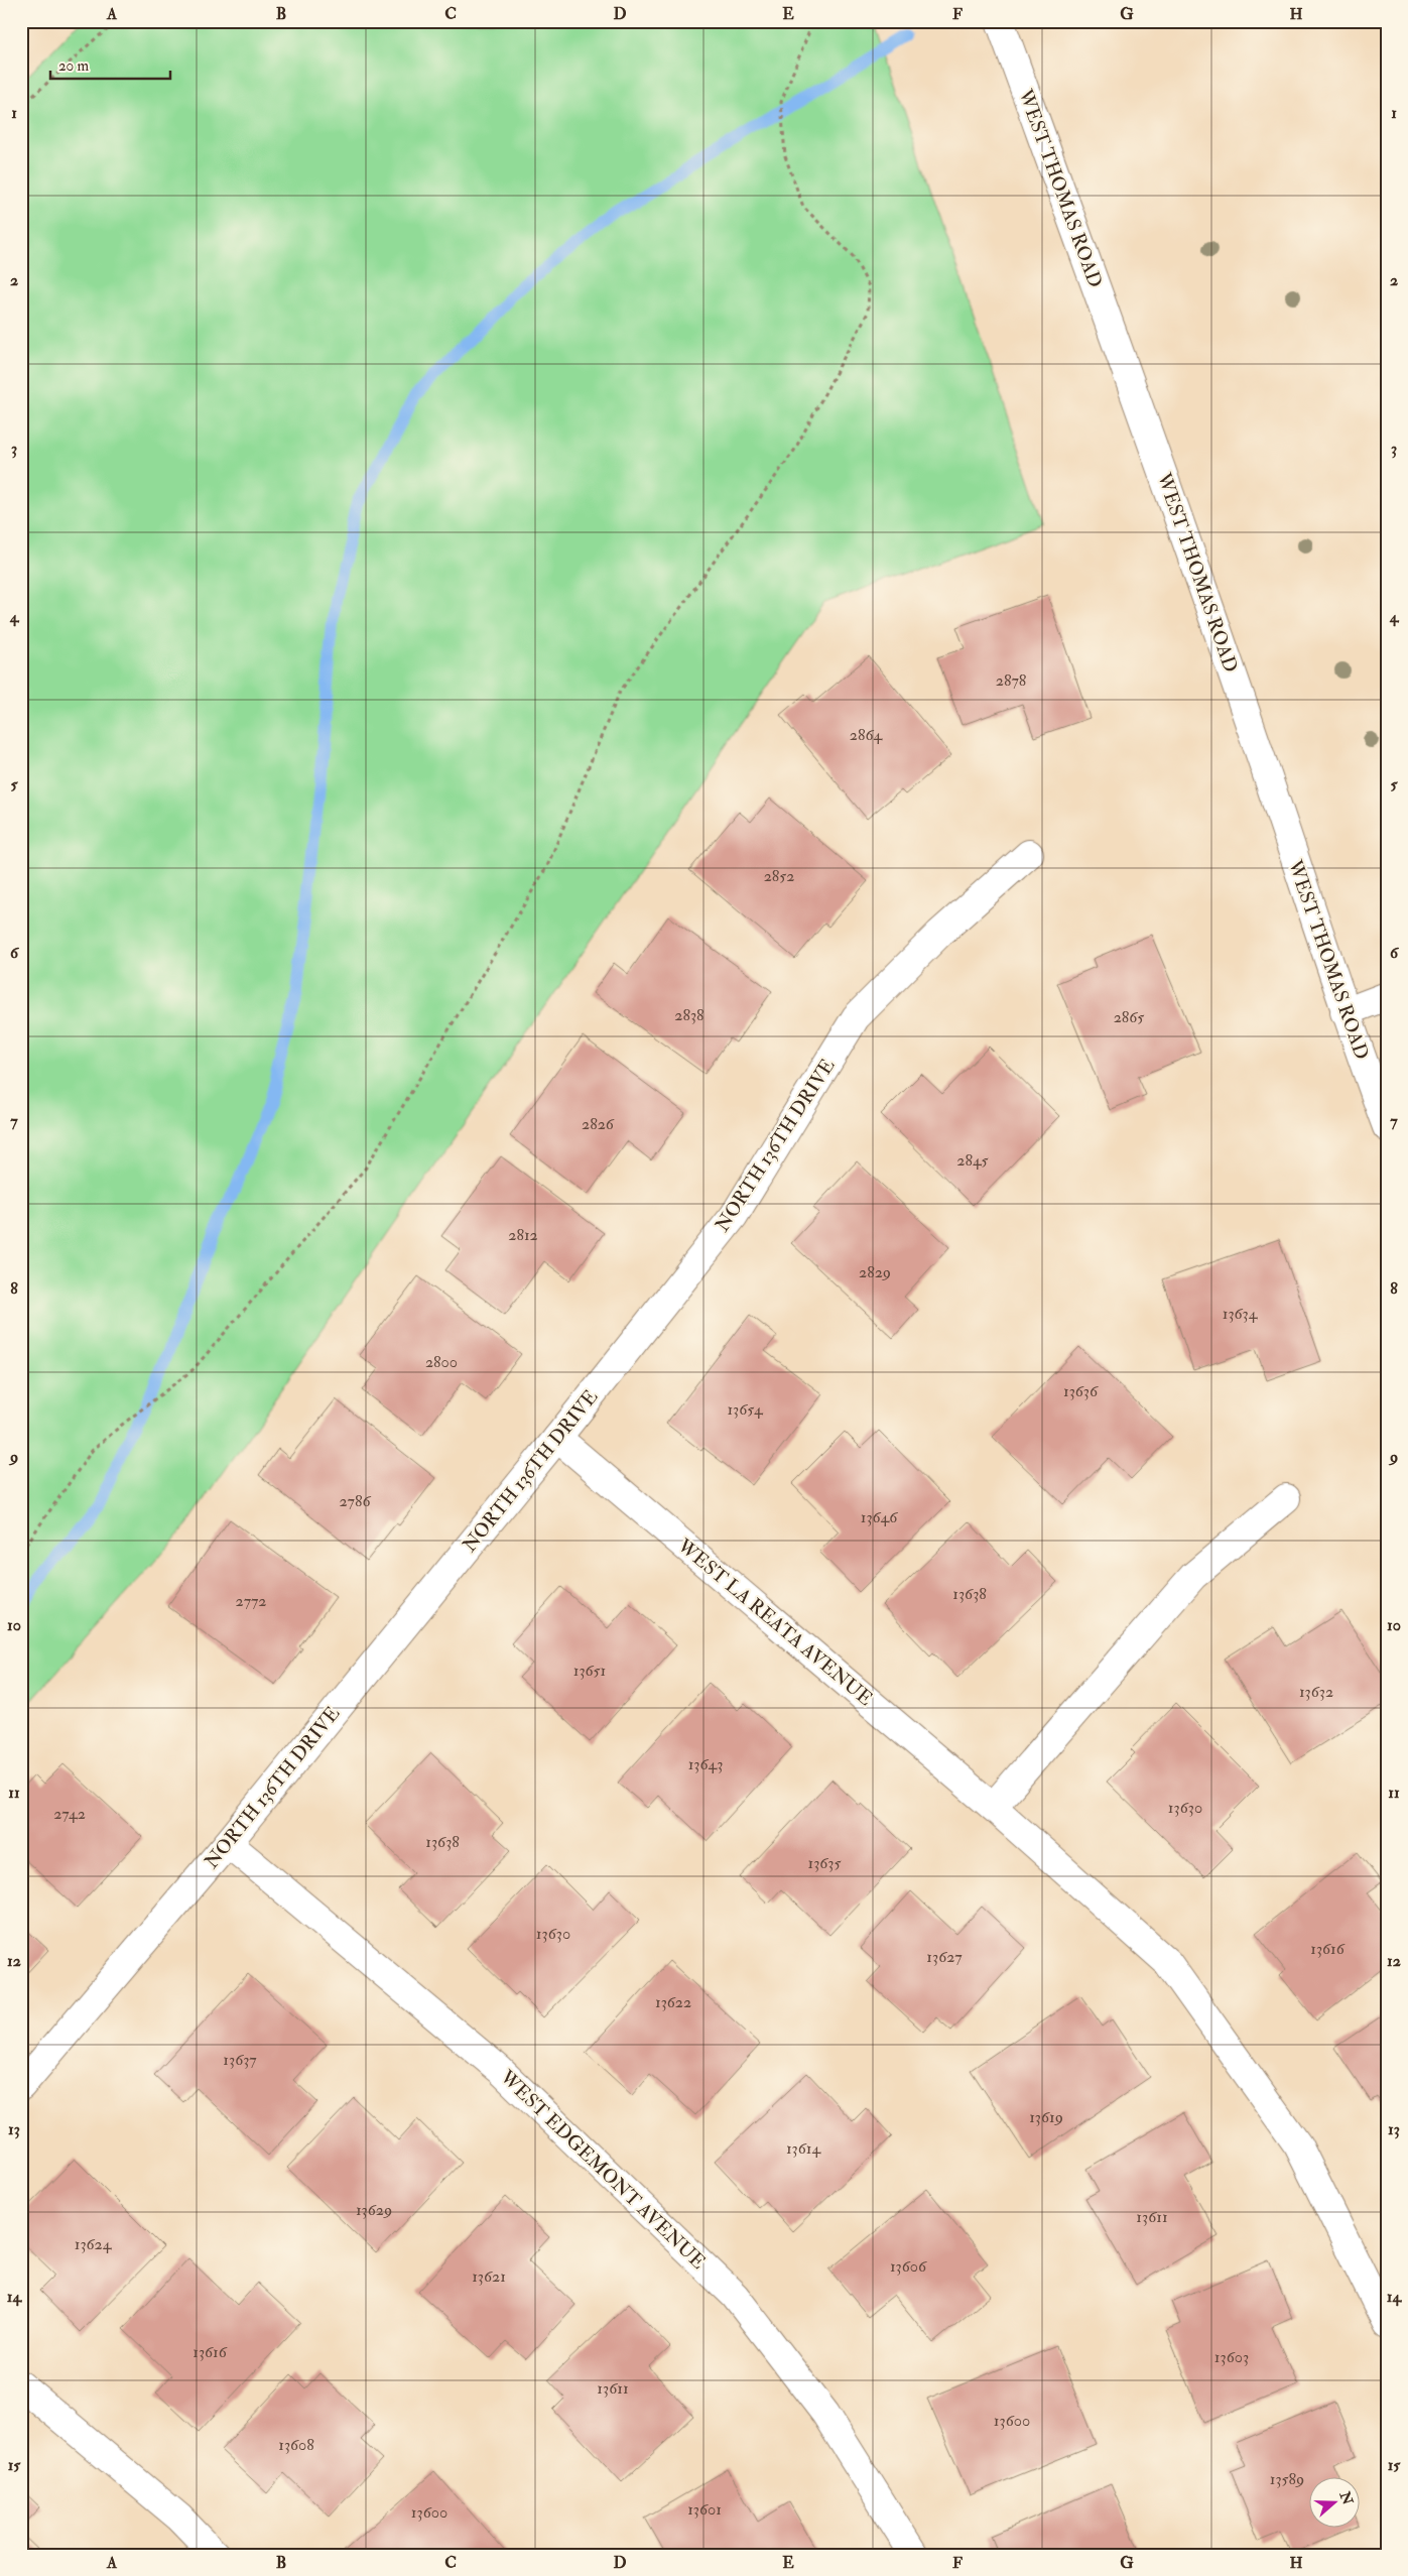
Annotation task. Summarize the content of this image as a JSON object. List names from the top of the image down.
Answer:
{
  "streets": {
    "street": [
      "WEST THOMAS ROAD",
      "NORTH 136TH DRIVE",
      "WEST LA REATA AVENUE",
      "WEST EDGEMONT AVENUE"
    ]
  },
  "crossings": [
    ["NORTH 136TH DRIVE", "WEST LA REATA AVENUE"],
    ["NORTH 136TH DRIVE", "WEST EDGEMONT AVENUE"]
  ],
  "house_numbers": [
    "2878",
    "2864",
    "2852",
    "2838",
    "2865",
    "2826",
    "2845",
    "2812",
    "2829",
    "13634",
    "2800",
    "13636",
    "13654",
    "2786",
    "13646",
    "13638",
    "2772",
    "13651",
    "13632",
    "13643",
    "13630",
    "2742",
    "13638",
    "13635",
    "13630",
    "13616",
    "13627",
    "13622",
    "13637",
    "13619",
    "13614",
    "13629",
    "13611",
    "13624",
    "13606",
    "13621",
    "13616",
    "13603",
    "13611",
    "13600",
    "13608",
    "13589",
    "13601",
    "13600"
  ],
  "scale_bar": "20 m",
  "north": "right",
  "grid": {
    "columns": [
      "A",
      "B",
      "C",
      "D",
      "E",
      "F",
      "G",
      "H"
    ],
    "rows": [
      "1",
      "2",
      "3",
      "4",
      "5",
      "6",
      "7",
      "8",
      "9",
      "10",
      "11",
      "12",
      "13",
      "14",
      "15"
    ]
  }
}
